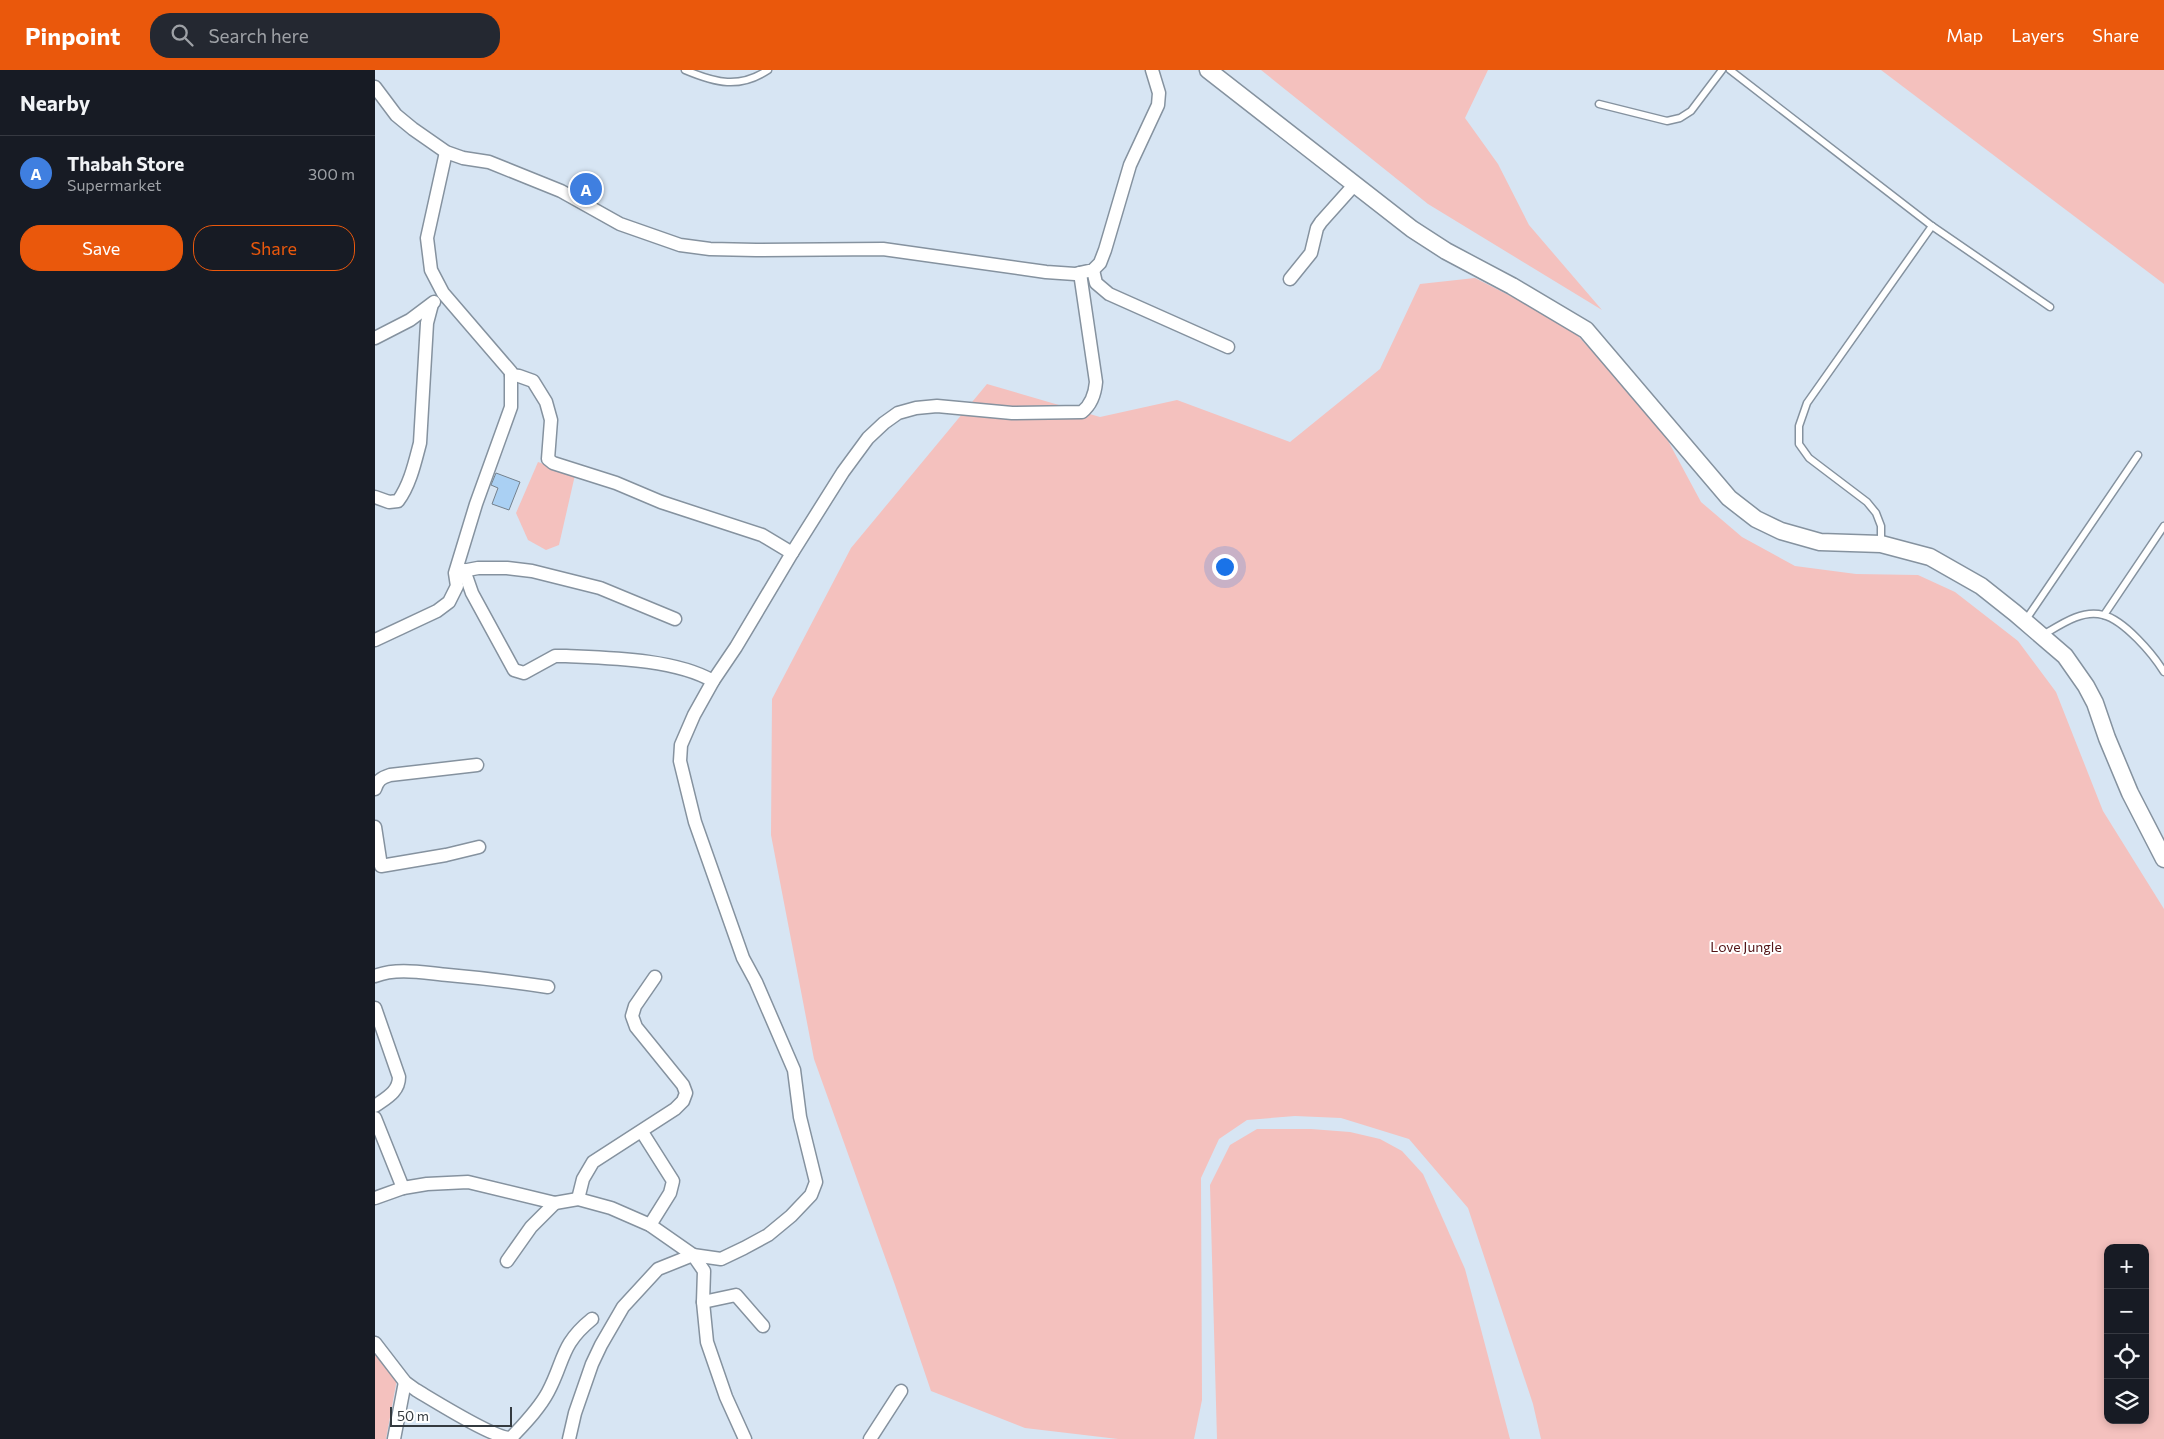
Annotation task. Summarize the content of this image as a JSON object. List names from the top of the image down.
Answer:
{
  "parks": ["Love Jungle"],
  "scale_bar": "50 m",
  "page": {
    "header": "Pinpoint",
    "search": "Search here",
    "nav": ["Map", "Layers", "Share"],
    "heading": "Nearby",
    "list": [
      {
        "mark": "A",
        "name": "Thabah Store",
        "note": "Supermarket",
        "value": "300 m"
      }
    ],
    "pins": "A",
    "buttons": ["Save", "Share"],
    "map_buttons": ["+", "−"],
    "scale": "50 m"
  }
}
